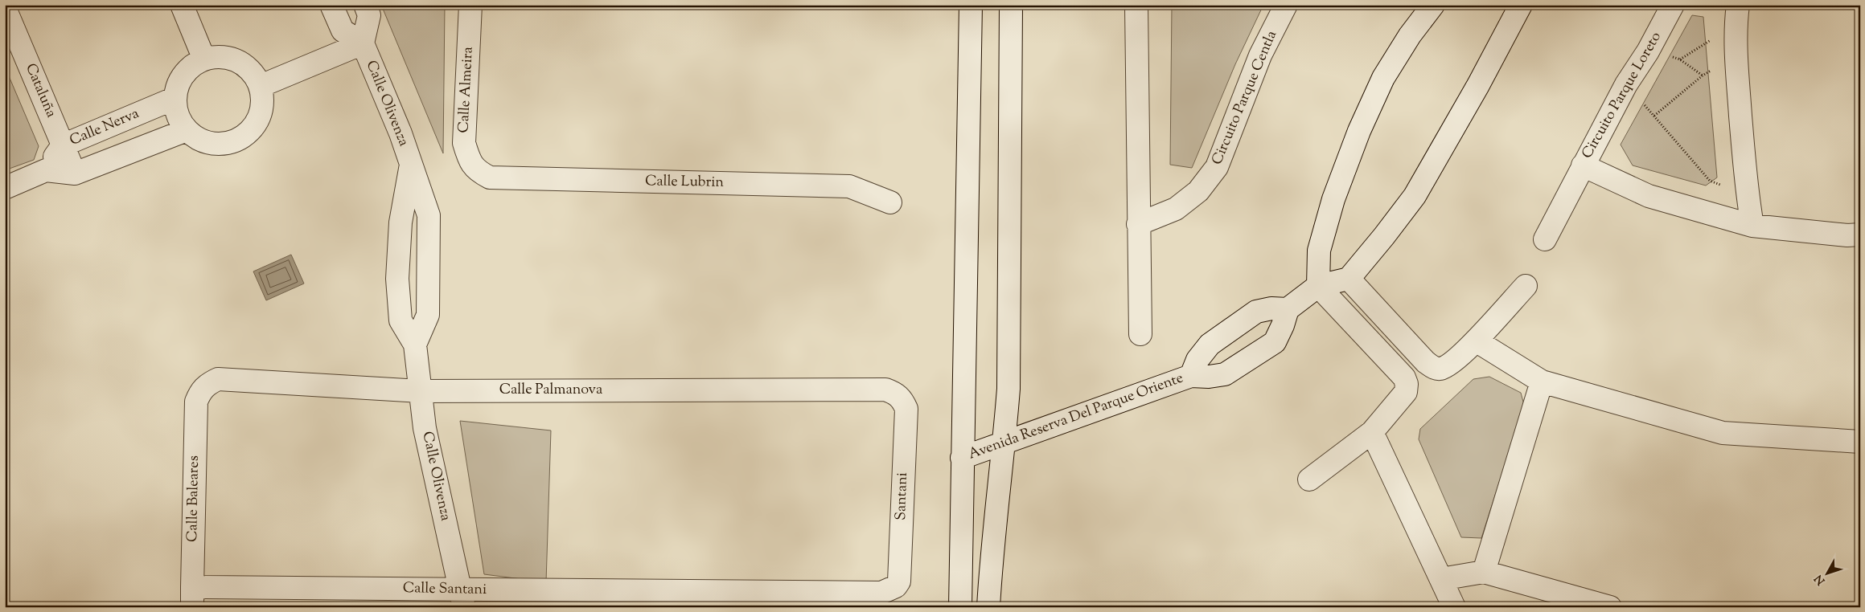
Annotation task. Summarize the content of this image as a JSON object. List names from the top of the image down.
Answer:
{
  "streets": {
    "street": [
      "Calle Almeira",
      "Cataluña",
      "Circuito Parque Loreto",
      "Circuito Parque Centla",
      "Calle Olivenza",
      "Calle Nerva",
      "Calle Lubrin",
      "Calle Palmanova",
      "Avenida Reserva Del Parque Oriente",
      "Santani",
      "Calle Baleares",
      "Calle Santani"
    ]
  },
  "crossings": [
    ["Calle Almeira", "Calle Lubrin"],
    ["Cataluña", "Calle Nerva"],
    ["Calle Olivenza", "Calle Palmanova"],
    ["Calle Olivenza", "Calle Santani"],
    ["Calle Palmanova", "Santani"],
    ["Calle Palmanova", "Calle Baleares"],
    ["Santani", "Calle Santani"],
    ["Calle Baleares", "Calle Santani"]
  ],
  "north": "bottom left"
}
